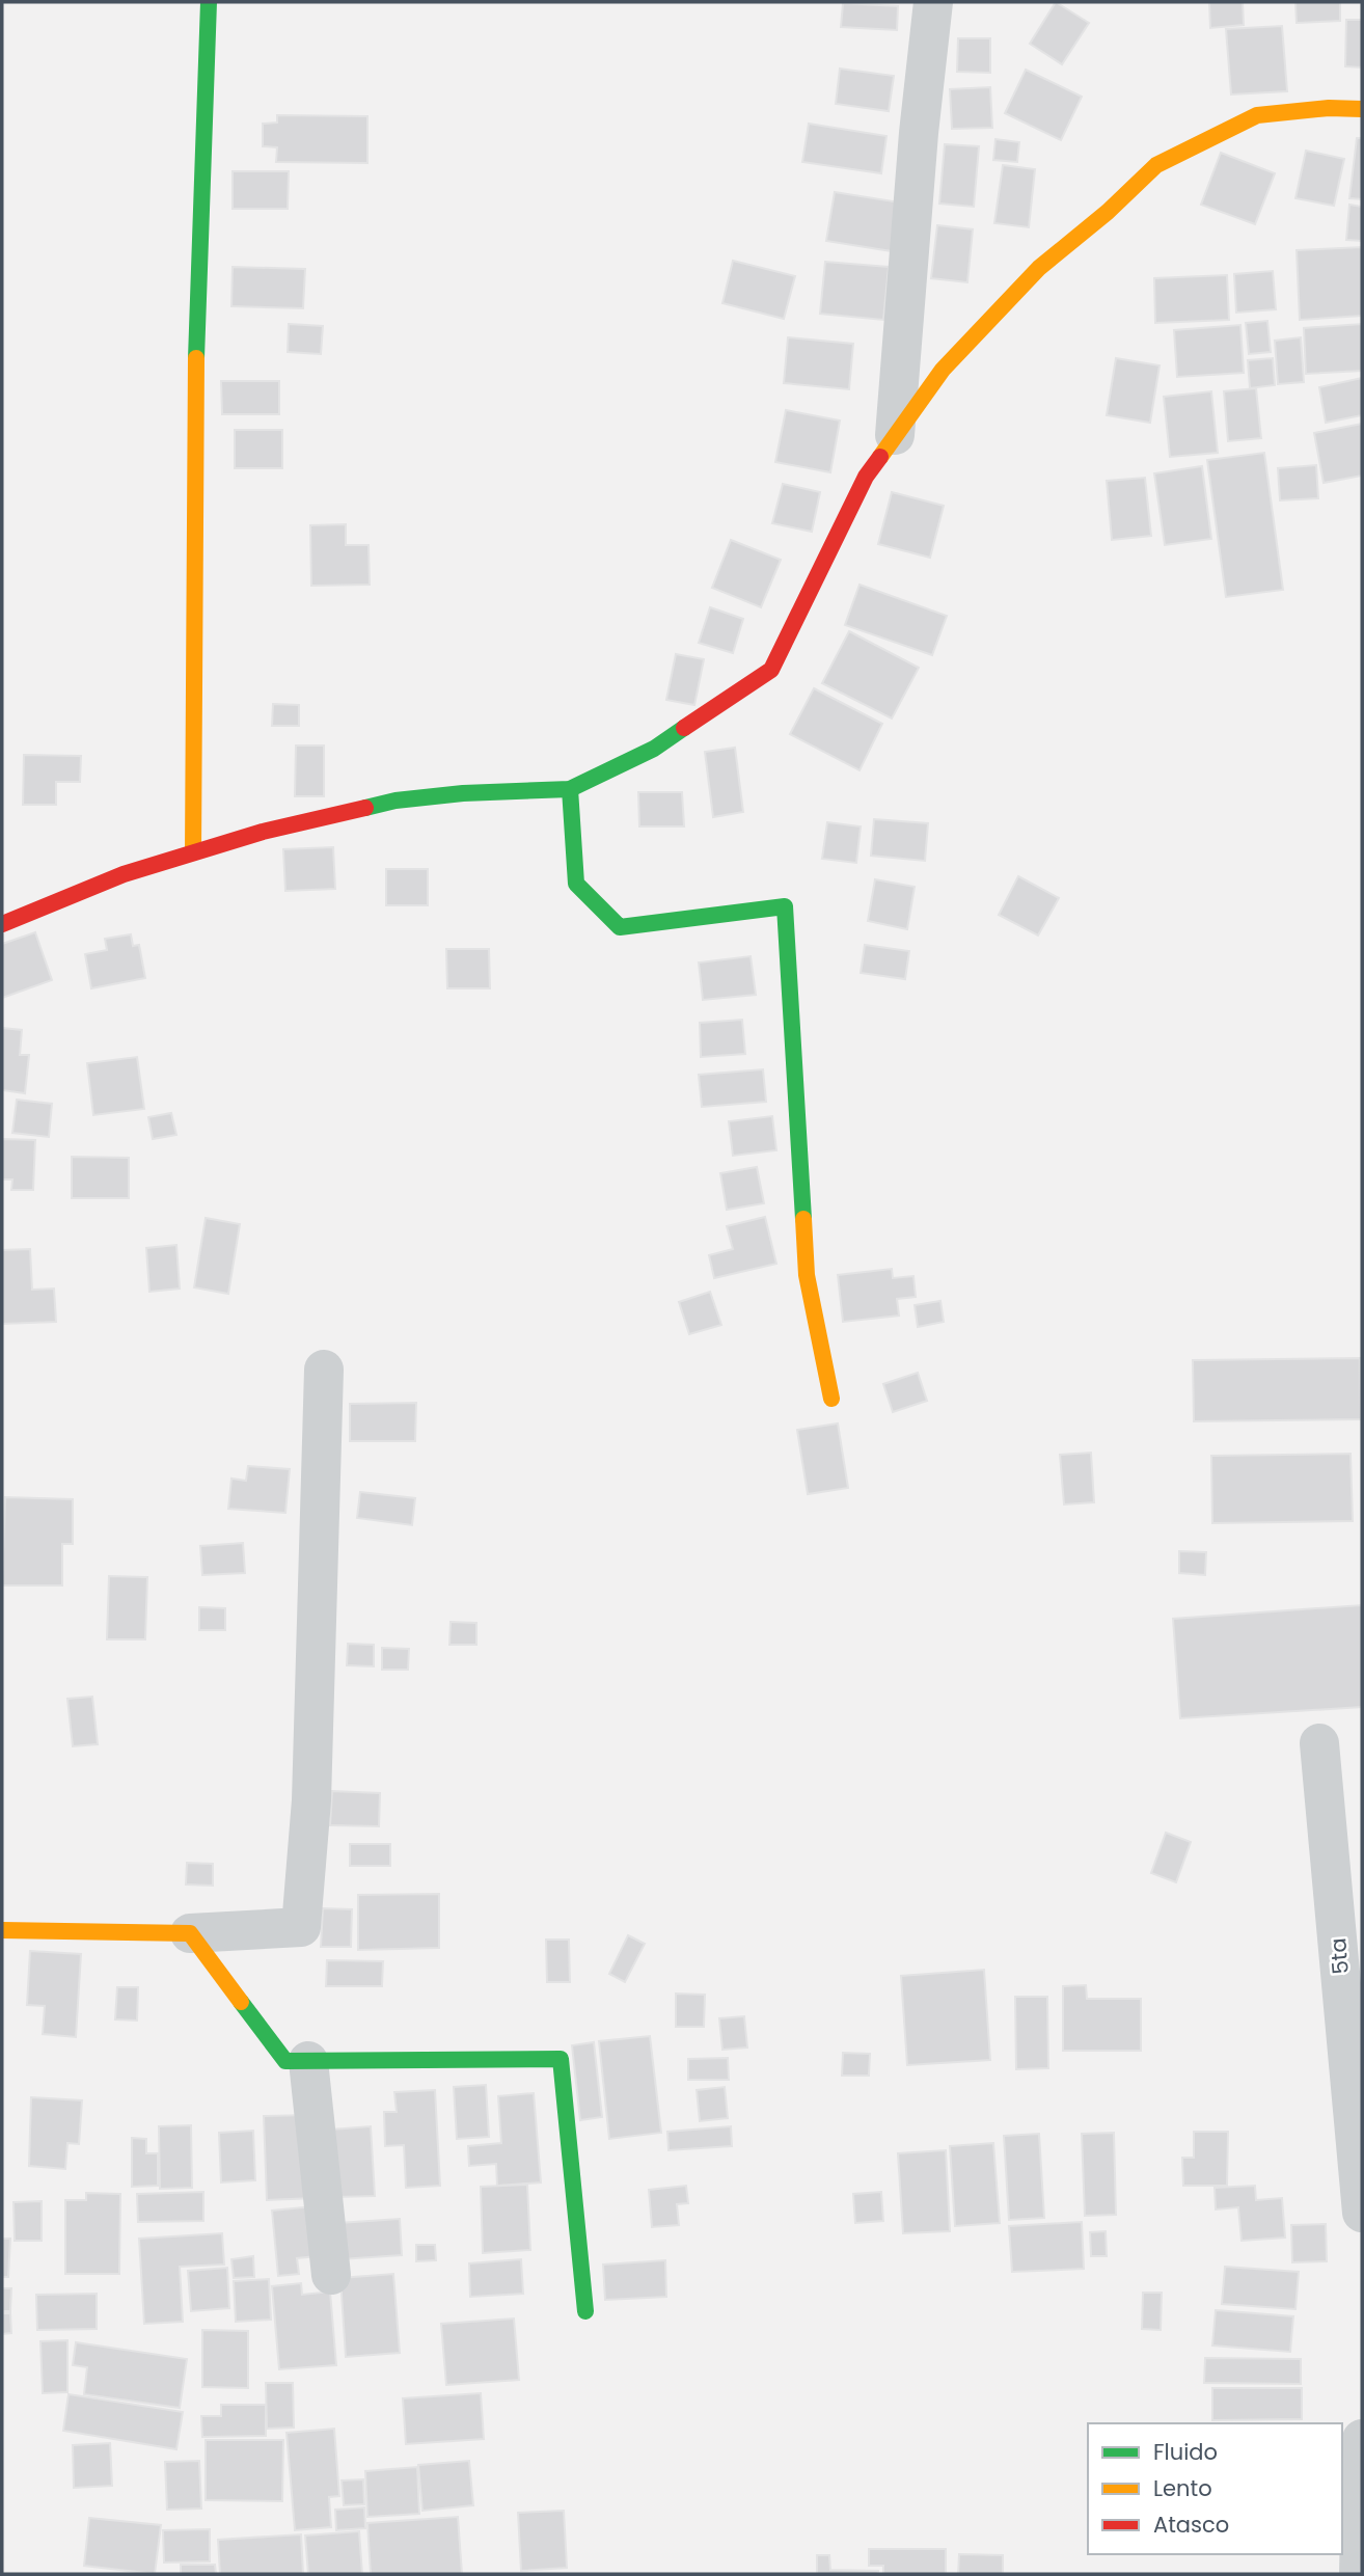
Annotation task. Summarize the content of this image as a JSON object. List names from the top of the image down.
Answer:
{
  "streets": {
    "street": ["5ta"]
  },
  "legend": ["Fluido", "Lento", "Atasco"]
}
